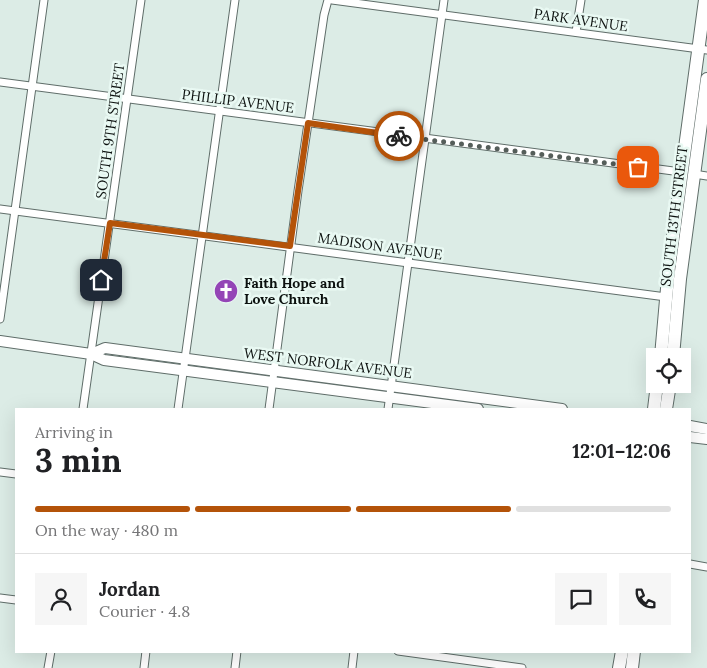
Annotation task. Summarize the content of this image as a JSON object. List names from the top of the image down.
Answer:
{
  "streets": {
    "highway": ["SOUTH 13TH STREET"],
    "main road": ["WEST NORFOLK AVENUE"],
    "street": [
      "PARK AVENUE",
      "PHILLIP AVENUE",
      "SOUTH 9TH STREET",
      "MADISON AVENUE"
    ]
  },
  "crossings": [
    ["PARK AVENUE", "SOUTH 13TH STREET"],
    ["PHILLIP AVENUE", "SOUTH 9TH STREET"],
    ["PHILLIP AVENUE", "SOUTH 13TH STREET"],
    ["SOUTH 9TH STREET", "MADISON AVENUE"],
    ["SOUTH 9TH STREET", "WEST NORFOLK AVENUE"],
    ["SOUTH 13TH STREET", "MADISON AVENUE"]
  ],
  "places": {
    "church": ["Faith Hope and Love Church"]
  },
  "page": {
    "heading": ["3 min", "Arriving in", "12:01–12:06"],
    "panel": ["Jordan", "Courier · 4.8"],
    "bar": "On the way · 480 m"
  }
}
